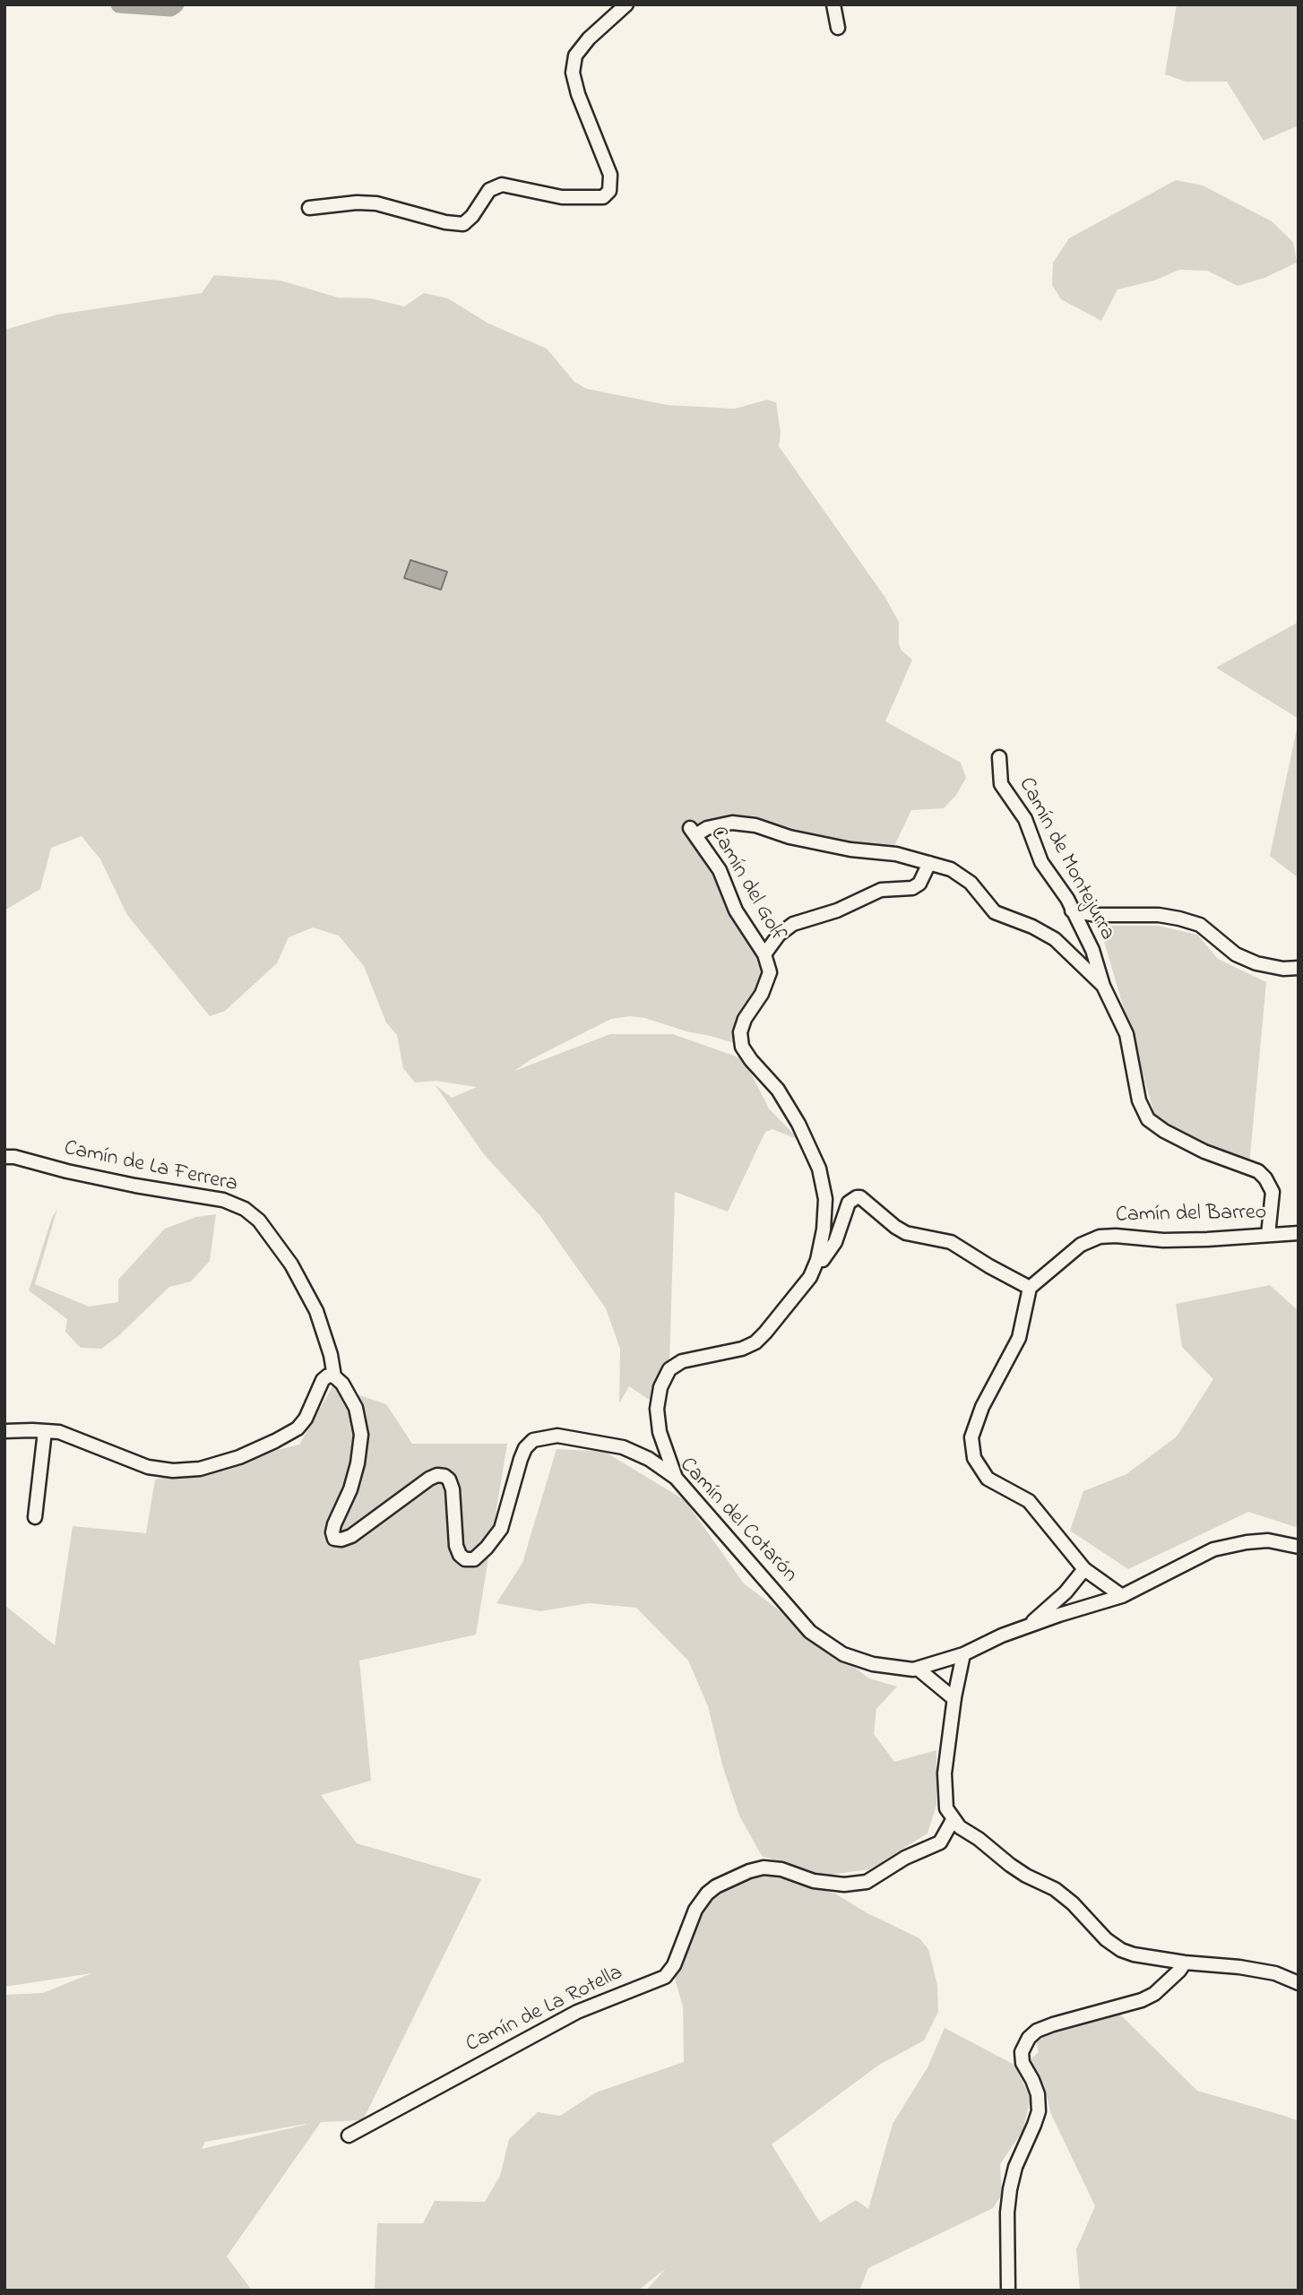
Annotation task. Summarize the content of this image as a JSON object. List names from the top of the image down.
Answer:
{
  "streets": {
    "street": [
      "Camín de Montejurra",
      "Camín del Golf",
      "Camín de La Ferrera",
      "Camín del Barreo",
      "Camín del Cotarón",
      "Camín de La Rotella"
    ]
  },
  "crossings": [
    ["Camín de Montejurra", "Camín del Barreo"],
    ["Camín del Golf", "Camín del Cotarón"],
    ["Camín de La Ferrera", "Camín del Cotarón"]
  ]
}
